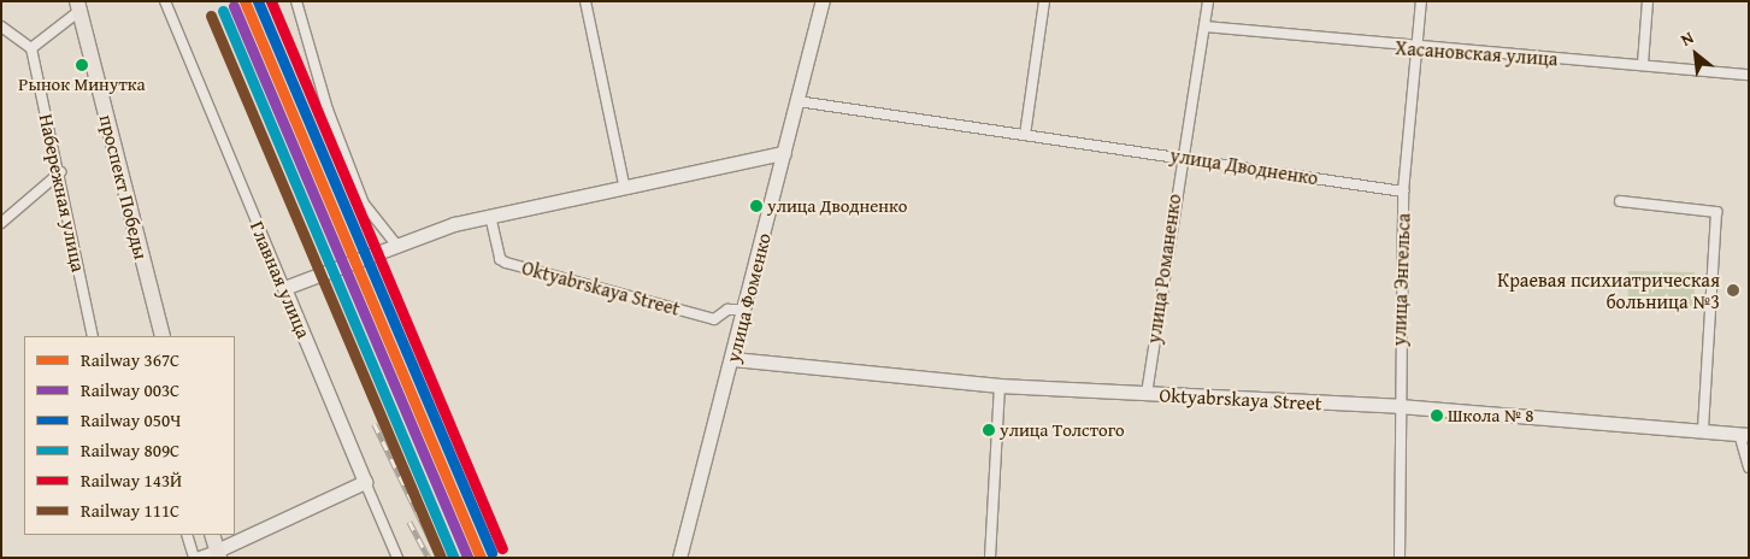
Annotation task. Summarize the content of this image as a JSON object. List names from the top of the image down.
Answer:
{
  "streets": {
    "main road": [
      "проспект Победы",
      "Главная улица",
      "Oktyabrskaya Street",
      "улица Фоменко"
    ],
    "street": [
      "Хасановская улица",
      "улица Дводненко",
      "Набережная улица",
      "улица Романенко",
      "улица Энгельса"
    ]
  },
  "crossings": [
    ["Хасановская улица", "улица Романенко"],
    ["Хасановская улица", "улица Энгельса"],
    ["улица Дводненко", "улица Романенко"],
    ["улица Дводненко", "улица Энгельса"],
    ["улица Дводненко", "улица Фоменко"],
    ["улица Романенко", "Oktyabrskaya Street"],
    ["улица Энгельса", "Oktyabrskaya Street"],
    ["Oktyabrskaya Street", "улица Фоменко"]
  ],
  "places": [
    "Рынок Минутка",
    "улица Дводненко",
    "Краевая психиатрическая больница №3",
    "Школа № 8",
    "улица Толстого"
  ],
  "lines": [
    "rail line 367С",
    "rail line 050Ч",
    "rail line 143Й",
    "rail line 003С",
    "rail line 809С",
    "rail line 111С"
  ],
  "legend": [
    "Railway 367С",
    "Railway 003С",
    "Railway 050Ч",
    "Railway 809С",
    "Railway 143Й",
    "Railway 111С"
  ],
  "north": "top left"
}
